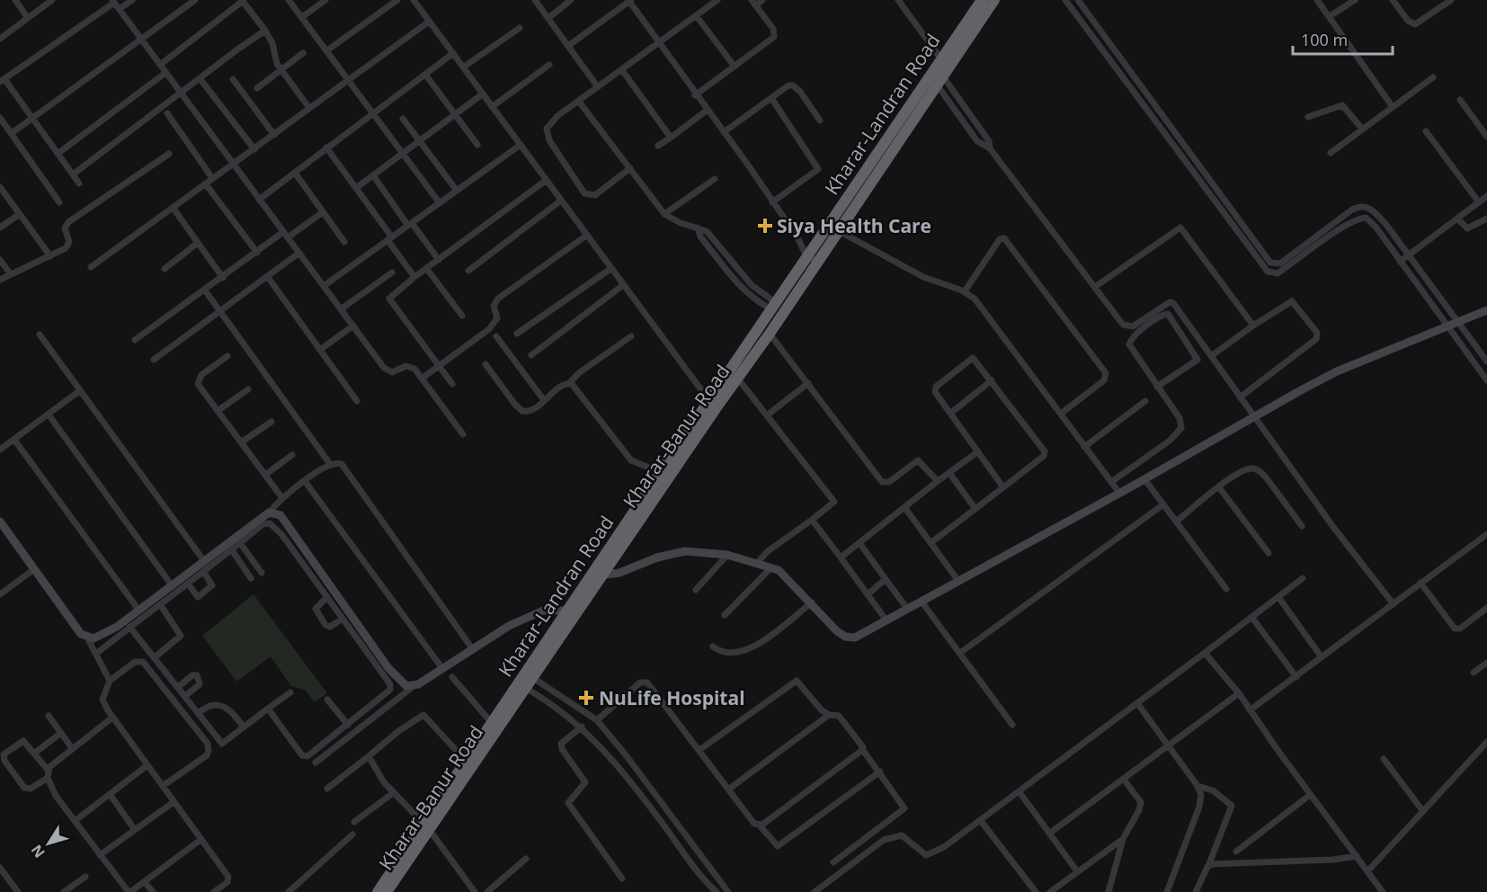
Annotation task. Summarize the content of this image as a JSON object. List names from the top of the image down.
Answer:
{
  "streets": {
    "highway": ["Kharar-Landran Road", "Kharar-Banur Road"]
  },
  "crossings": [
    ["Kharar-Landran Road", "Kharar-Banur Road"]
  ],
  "places": {
    "health": ["Siya Health Care", "NuLife Hospital"]
  },
  "scale_bar": "100 m",
  "north": "bottom left"
}
